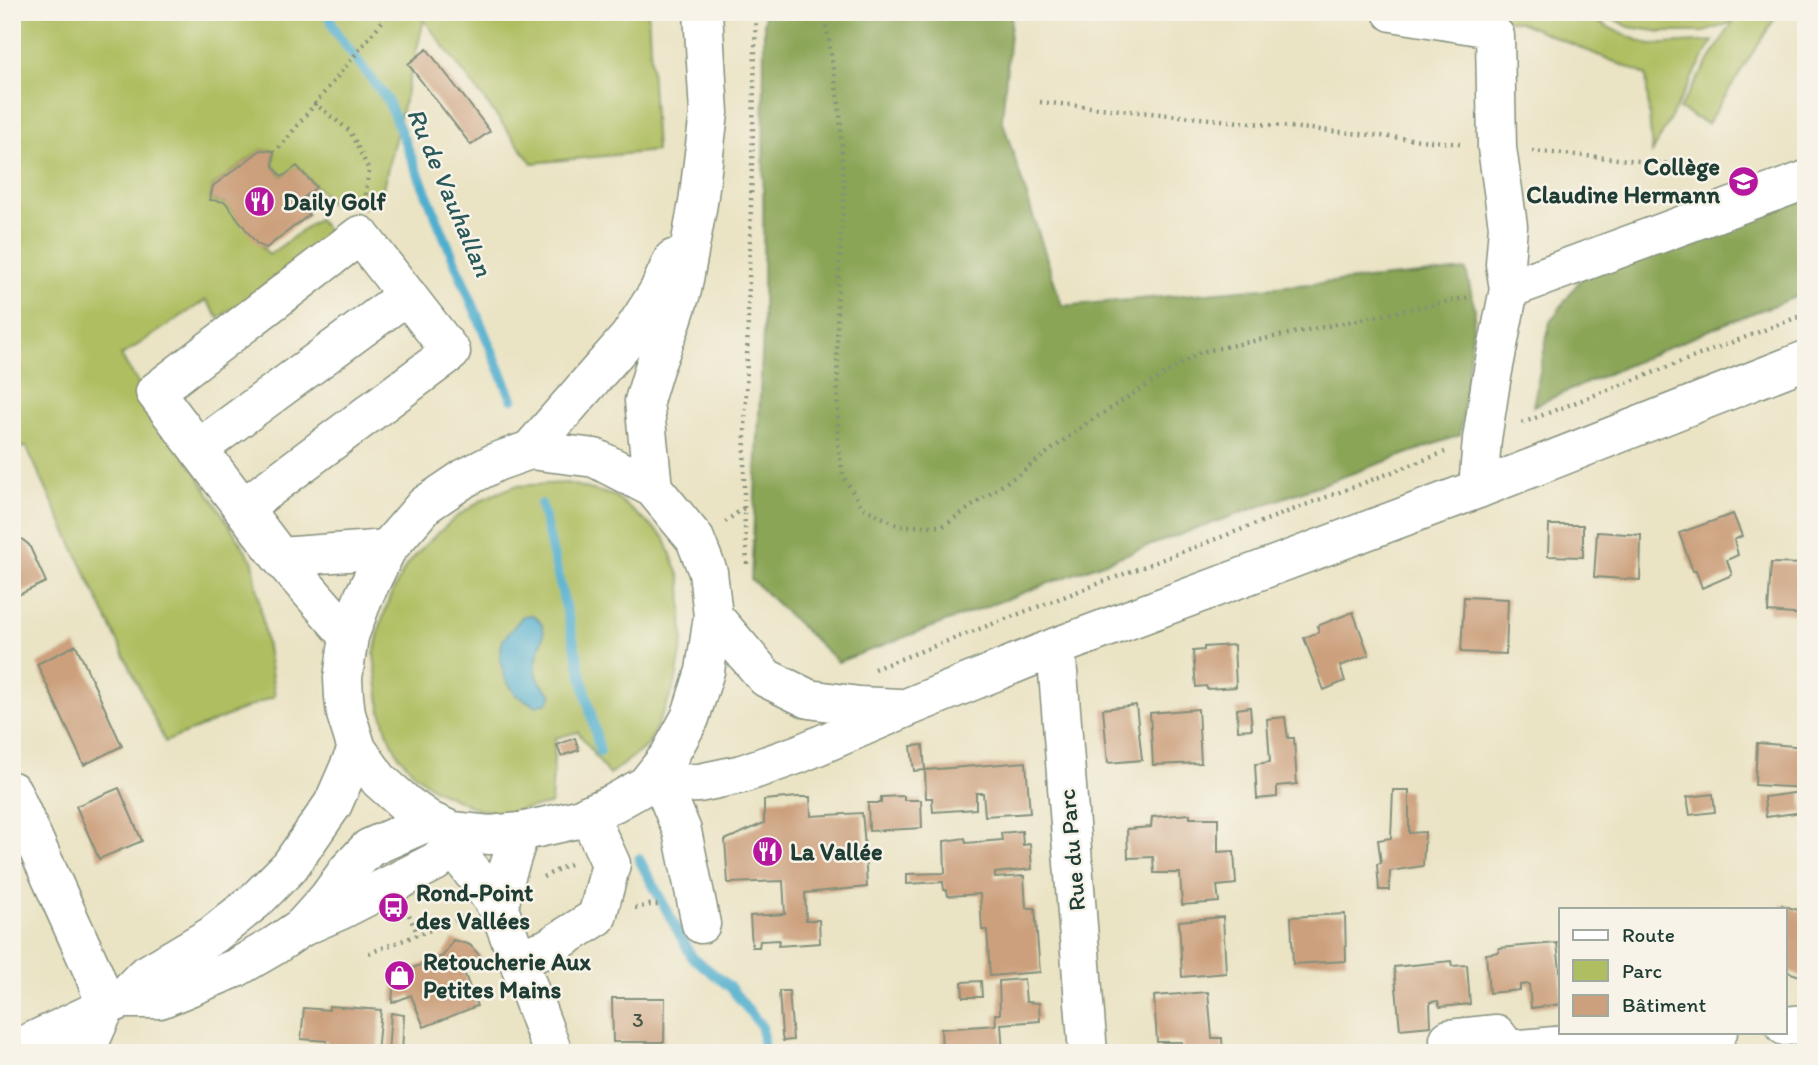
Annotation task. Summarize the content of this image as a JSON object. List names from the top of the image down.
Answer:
{
  "streets": {
    "main road": ["Rue du Parc"]
  },
  "water": ["Ru de Vauhallan"],
  "places": {
    "school or university": ["Collège Claudine Hermann"],
    "restaurant": ["Daily Golf", "La Vallée"],
    "bus stop": ["Rond-Point des Vallées"],
    "shop": ["Retoucherie Aux Petites Mains"]
  },
  "house_numbers": ["3"],
  "legend": ["Route", "Parc", "Bâtiment"]
}
